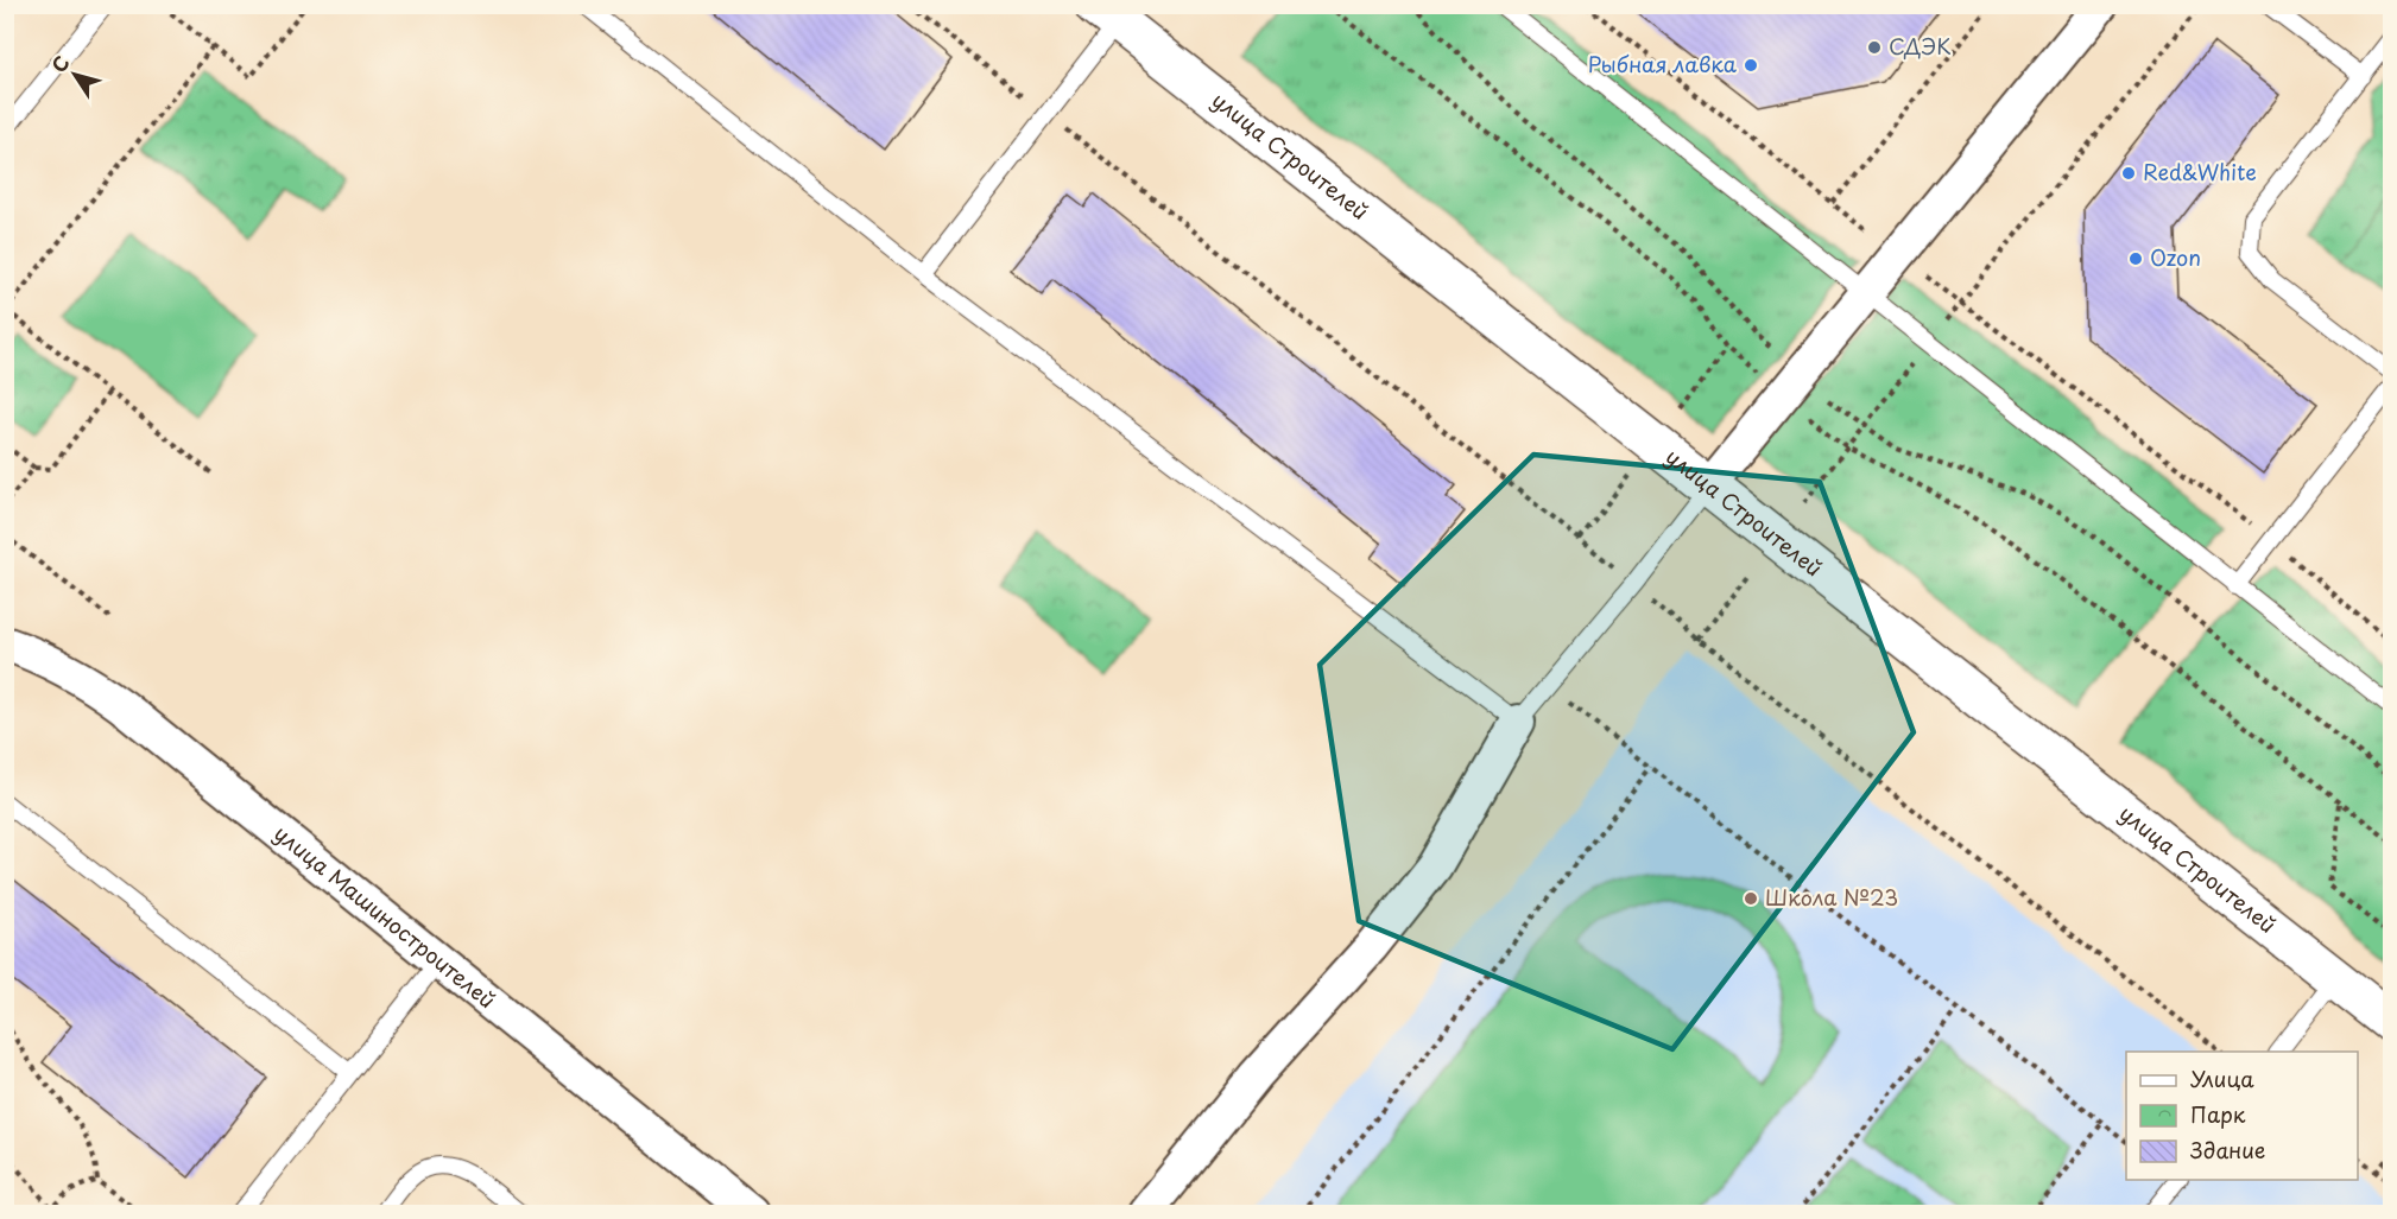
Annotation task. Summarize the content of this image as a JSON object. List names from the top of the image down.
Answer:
{
  "streets": {
    "street": ["улица Строителей", "улица Машиностроителей"]
  },
  "places": [
    "СДЭК",
    "Рыбная лавка",
    "Red&White",
    "Ozon",
    "Школа №23"
  ],
  "legend": ["Улица", "Парк", "Здание"],
  "north": "top left"
}
